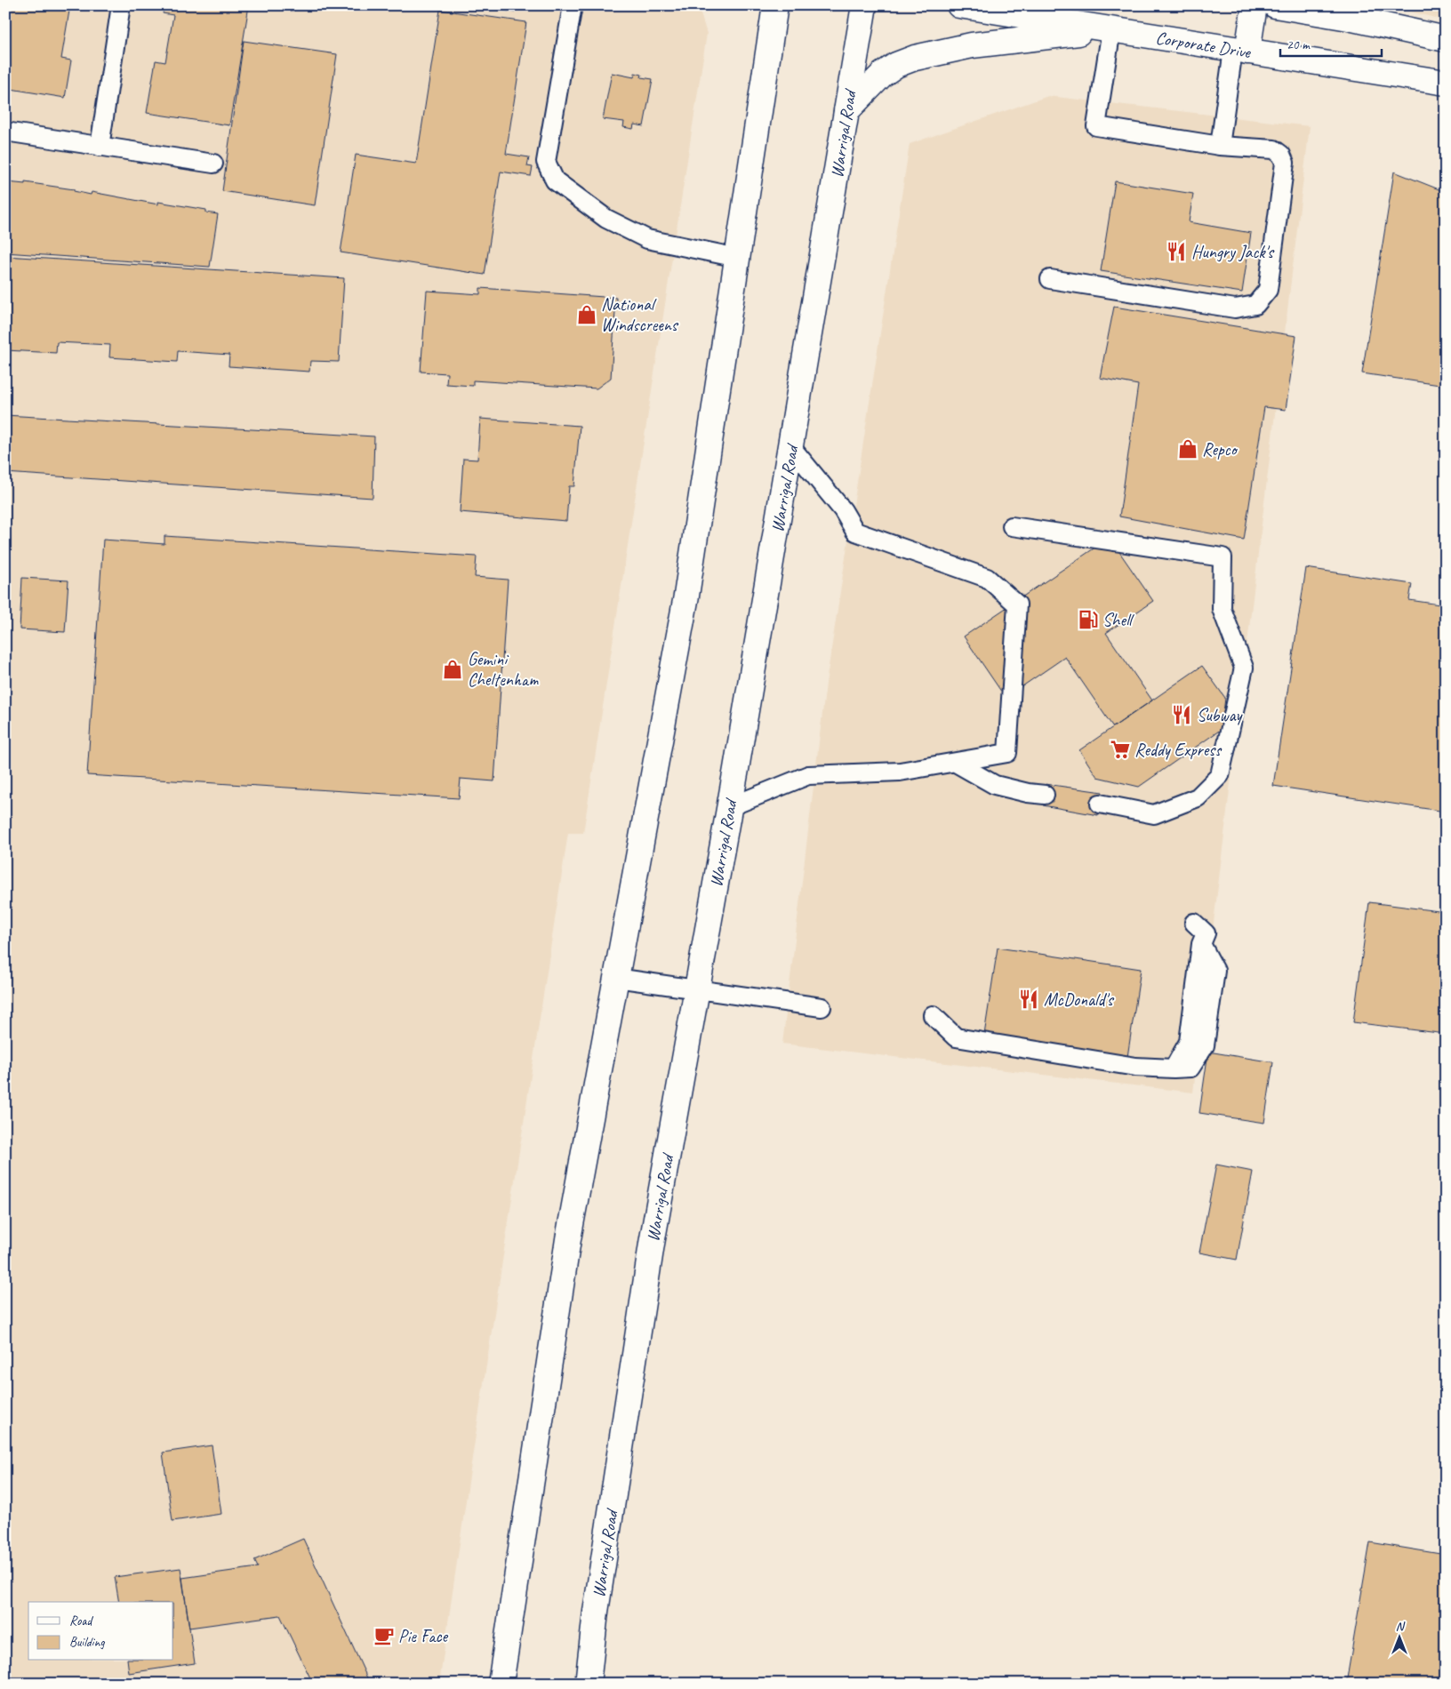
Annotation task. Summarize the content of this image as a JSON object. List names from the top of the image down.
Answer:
{
  "streets": {
    "main road": ["Corporate Drive", "Warrigal Road"]
  },
  "places": {
    "restaurant": ["Hungry Jack's", "Subway", "McDonald's"],
    "shop": ["National Windscreens", "Repco", "Gemini Cheltenham"],
    "fuel station": ["Shell"],
    "supermarket": ["Reddy Express"],
    "cafe": ["Pie Face"]
  },
  "legend": ["Road", "Building"],
  "scale_bar": "20 m",
  "north": "top"
}
